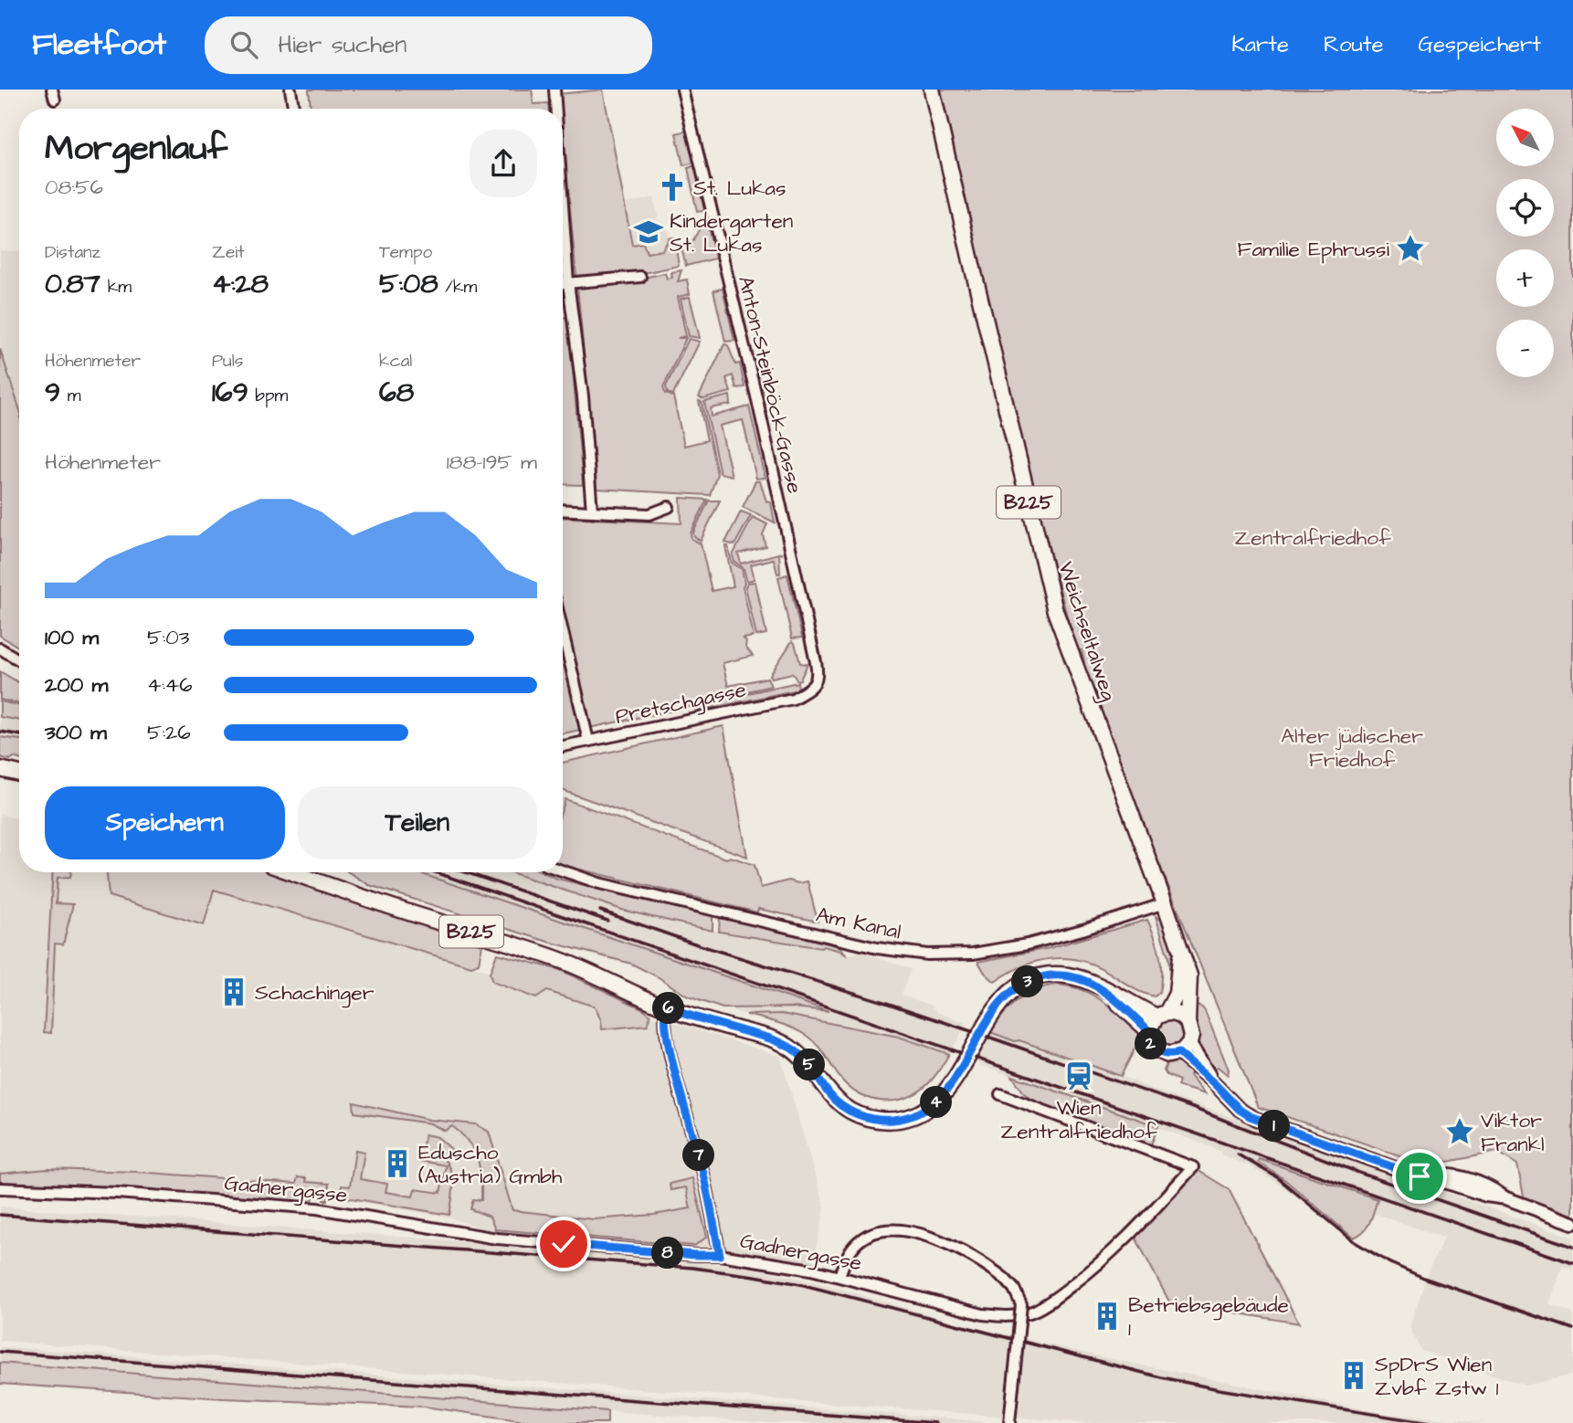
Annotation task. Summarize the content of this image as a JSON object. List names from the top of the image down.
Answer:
{
  "streets": {
    "main road": ["B225", "Weichseltalweg"],
    "street": [
      "Anton-Steinböck-Gasse",
      "Pretschgasse",
      "Am Kanal",
      "Gadnergasse"
    ]
  },
  "crossings": [
    ["Anton-Steinböck-Gasse", "Pretschgasse"],
    ["B225", "Weichseltalweg"],
    ["Weichseltalweg", "Am Kanal"]
  ],
  "parks": ["Zentralfriedhof", "Alter jüdischer Friedhof"],
  "places": {
    "church": ["St. Lukas"],
    "school or university": ["Kindergarten St. Lukas"],
    "place": ["Familie Ephrussi", "Viktor Frankl"],
    "building": [
      "Schachinger",
      "Eduscho (Austria) Gmbh",
      "Betriebsgebäude 1",
      "SpDrS Wien Zvbf Zstw 1"
    ],
    "station": ["Wien Zentralfriedhof"]
  },
  "north": "top left",
  "page": {
    "header": "Fleetfoot",
    "search": "Hier suchen",
    "nav": ["Karte", "Route", "Gespeichert"],
    "map_buttons": ["+", "−"],
    "heading": ["Morgenlauf", "08:56"],
    "stats": [
      ["Distanz", "0.87 km"],
      ["Zeit", "4:28"],
      ["Tempo", "5:08 /km"],
      ["Höhenmeter", "9 m"],
      ["Puls", "169 bpm"],
      ["kcal", "68"]
    ],
    "chart": ["Höhenmeter", "188–195 m"],
    "list": [
      {
        "name": "100 m",
        "note": "5:03"
      },
      {
        "name": "200 m",
        "note": "4:46"
      },
      {
        "name": "300 m",
        "note": "5:26"
      }
    ],
    "buttons": ["Speichern", "Teilen"],
    "pins": [
      "3",
      "6",
      "2",
      "5",
      "4",
      "1",
      "7",
      "8"
    ]
  }
}
